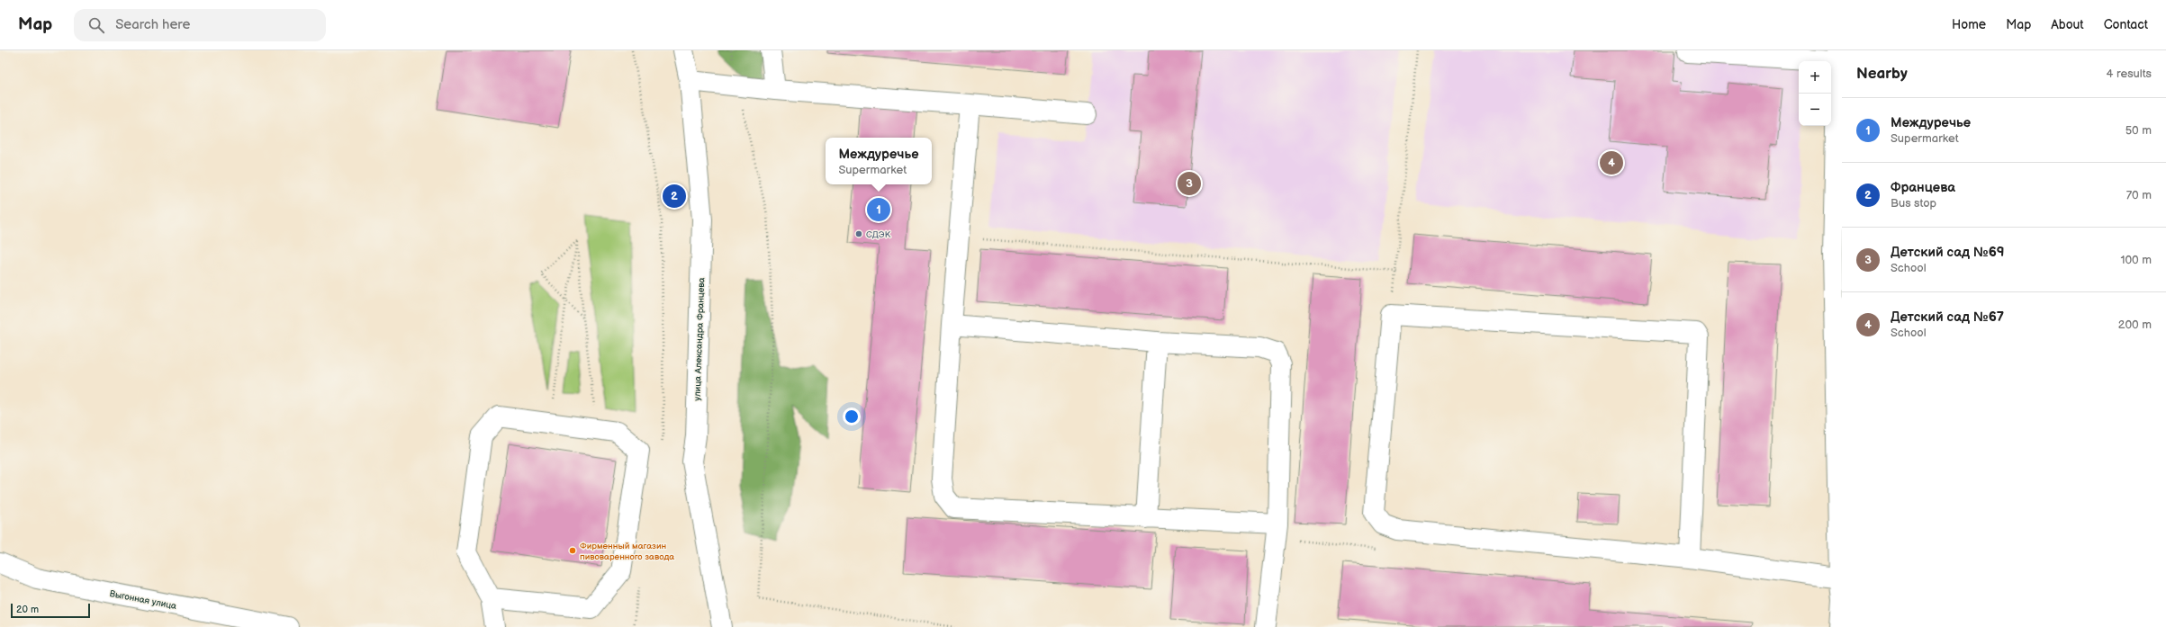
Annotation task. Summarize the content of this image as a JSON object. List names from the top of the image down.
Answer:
{
  "streets": {
    "street": ["улица Александра Францева", "Выгонная улица"]
  },
  "places": ["СДЭК", "Фирменный магазин пивоваренного завода"],
  "scale_bar": "20 m",
  "page": {
    "header": "Map",
    "search": "Search here",
    "nav": [
      "Home",
      "Map",
      "About",
      "Contact"
    ],
    "heading": ["Nearby", "4 results"],
    "map_buttons": ["+", "−"],
    "list": [
      {
        "mark": "1",
        "name": "Междуречье",
        "note": "Supermarket",
        "value": "50 m"
      },
      {
        "mark": "2",
        "name": "Францева",
        "note": "Bus stop",
        "value": "70 m"
      },
      {
        "mark": "3",
        "name": "Детский сад №69",
        "note": "School",
        "value": "100 m"
      },
      {
        "mark": "4",
        "name": "Детский сад №67",
        "note": "School",
        "value": "200 m"
      }
    ],
    "popup": ["Междуречье", "Supermarket"],
    "pins": [
      "4",
      "3",
      "2",
      "1"
    ],
    "scale": "20 m"
  }
}
